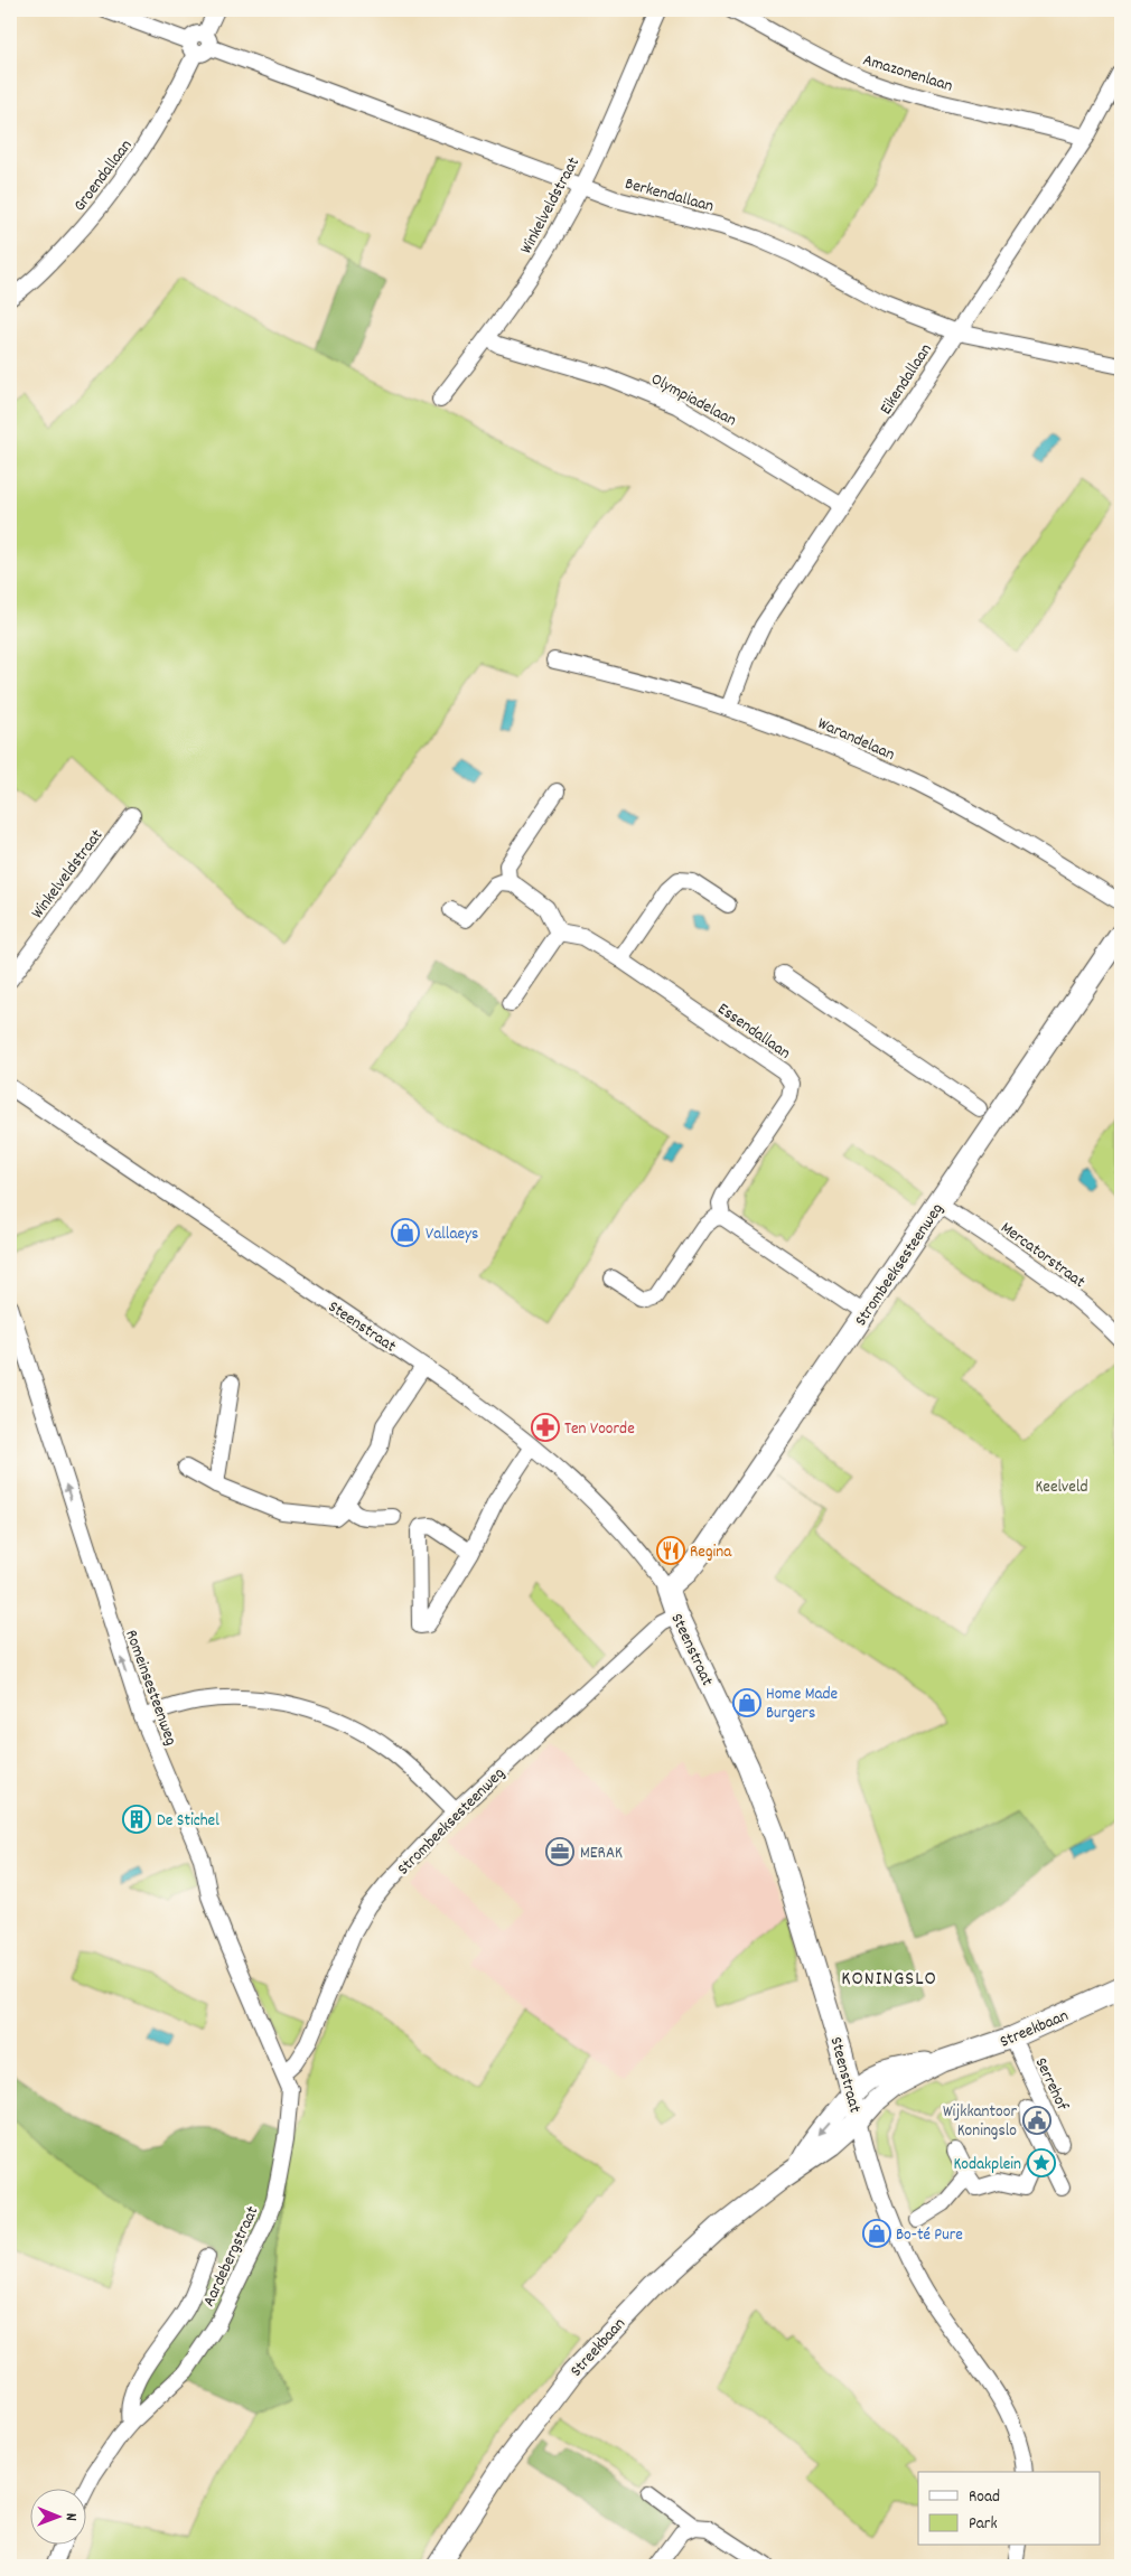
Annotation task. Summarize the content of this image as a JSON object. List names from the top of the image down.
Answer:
{
  "streets": {
    "street": [
      "Amazonenlaan",
      "Groendallaan",
      "Berkendallaan",
      "Winkelveldstraat",
      "Eikendallaan",
      "Olympiadelaan",
      "Warandelaan",
      "Essendallaan",
      "Mercatorstraat",
      "Strombeeksesteenweg",
      "Steenstraat",
      "Romeinsesteenweg",
      "Streekbaan",
      "Serrehof",
      "Aardebergstraat"
    ]
  },
  "crossings": [
    ["Amazonenlaan", "Eikendallaan"],
    ["Groendallaan", "Berkendallaan"],
    ["Berkendallaan", "Winkelveldstraat"],
    ["Berkendallaan", "Eikendallaan"],
    ["Winkelveldstraat", "Olympiadelaan"],
    ["Eikendallaan", "Olympiadelaan"],
    ["Eikendallaan", "Warandelaan"],
    ["Mercatorstraat", "Strombeeksesteenweg"],
    ["Strombeeksesteenweg", "Steenstraat"],
    ["Strombeeksesteenweg", "Romeinsesteenweg"],
    ["Strombeeksesteenweg", "Aardebergstraat"],
    ["Steenstraat", "Streekbaan"],
    ["Romeinsesteenweg", "Aardebergstraat"],
    ["Streekbaan", "Serrehof"]
  ],
  "one_way": ["Romeinsesteenweg"],
  "districts": ["KONINGSLO"],
  "parks": ["Keelveld"],
  "places": {
    "shop": ["Vallaeys", "Home Made Burgers", "Bo-té Pure"],
    "pharmacy": ["Ten Voorde"],
    "restaurant": ["Regina"],
    "building": ["De Stichel"],
    "office": ["MERAK"],
    "public building": ["Wijkkantoor Koningslo"],
    "place": ["Kodakplein"]
  },
  "legend": ["Road", "Park"],
  "north": "right"
}
